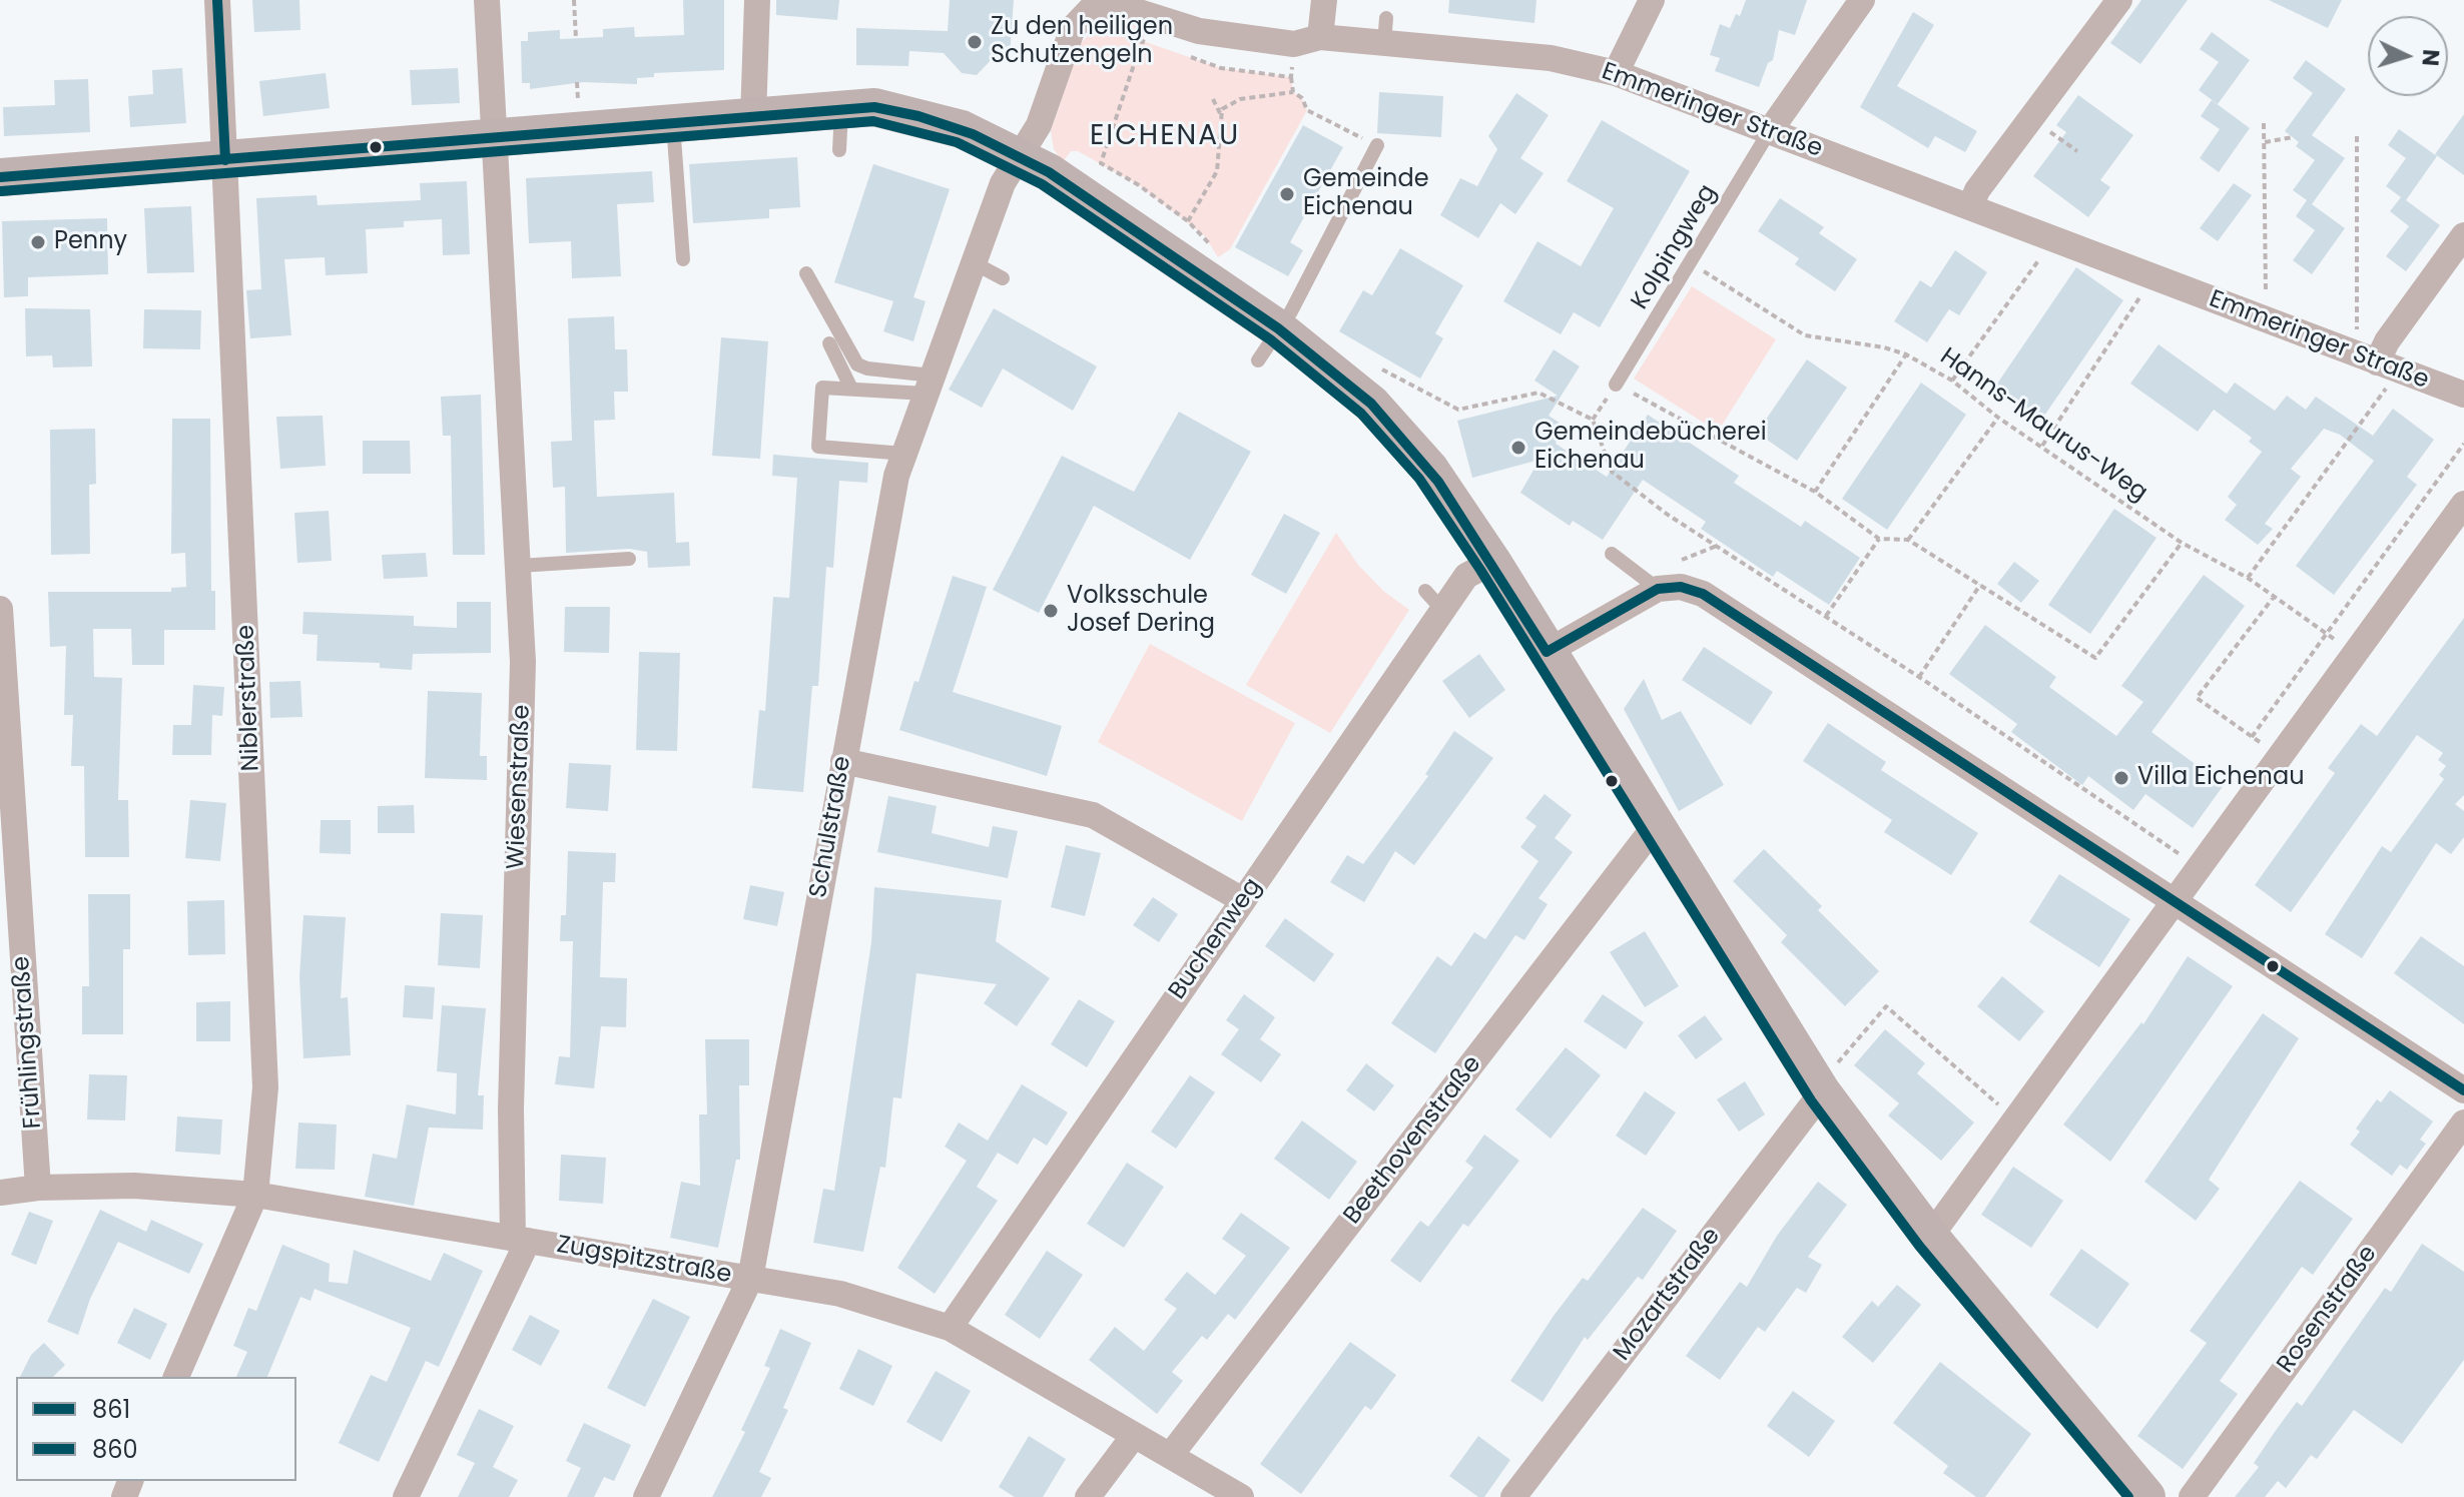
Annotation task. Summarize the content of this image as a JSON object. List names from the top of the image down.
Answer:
{
  "streets": {
    "street": [
      "Emmeringer Straße",
      "Niblerstraße",
      "Wiesenstraße",
      "Schulstraße",
      "Buchenweg",
      "Frühlingstraße",
      "Beethovenstraße",
      "Zugspitzstraße",
      "Mozartstraße",
      "Rosenstraße"
    ],
    "lane": ["Kolpingweg"],
    "path": ["Hanns-Maurus-Weg"]
  },
  "crossings": [
    ["Emmeringer Straße", "Kolpingweg"],
    ["Emmeringer Straße", "Schulstraße"],
    ["Kolpingweg", "Hanns-Maurus-Weg"],
    ["Niblerstraße", "Zugspitzstraße"],
    ["Wiesenstraße", "Zugspitzstraße"],
    ["Schulstraße", "Zugspitzstraße"],
    ["Buchenweg", "Zugspitzstraße"],
    ["Frühlingstraße", "Zugspitzstraße"],
    ["Beethovenstraße", "Zugspitzstraße"]
  ],
  "districts": ["EICHENAU"],
  "places": [
    "Zu den heiligen Schutzengeln",
    "Gemeinde Eichenau",
    "Penny",
    "Gemeindebücherei Eichenau",
    "Volksschule Josef Dering",
    "Villa Eichenau"
  ],
  "lines": ["transit line 861", "transit line 860"],
  "legend": ["861", "860"],
  "north": "right"
}
